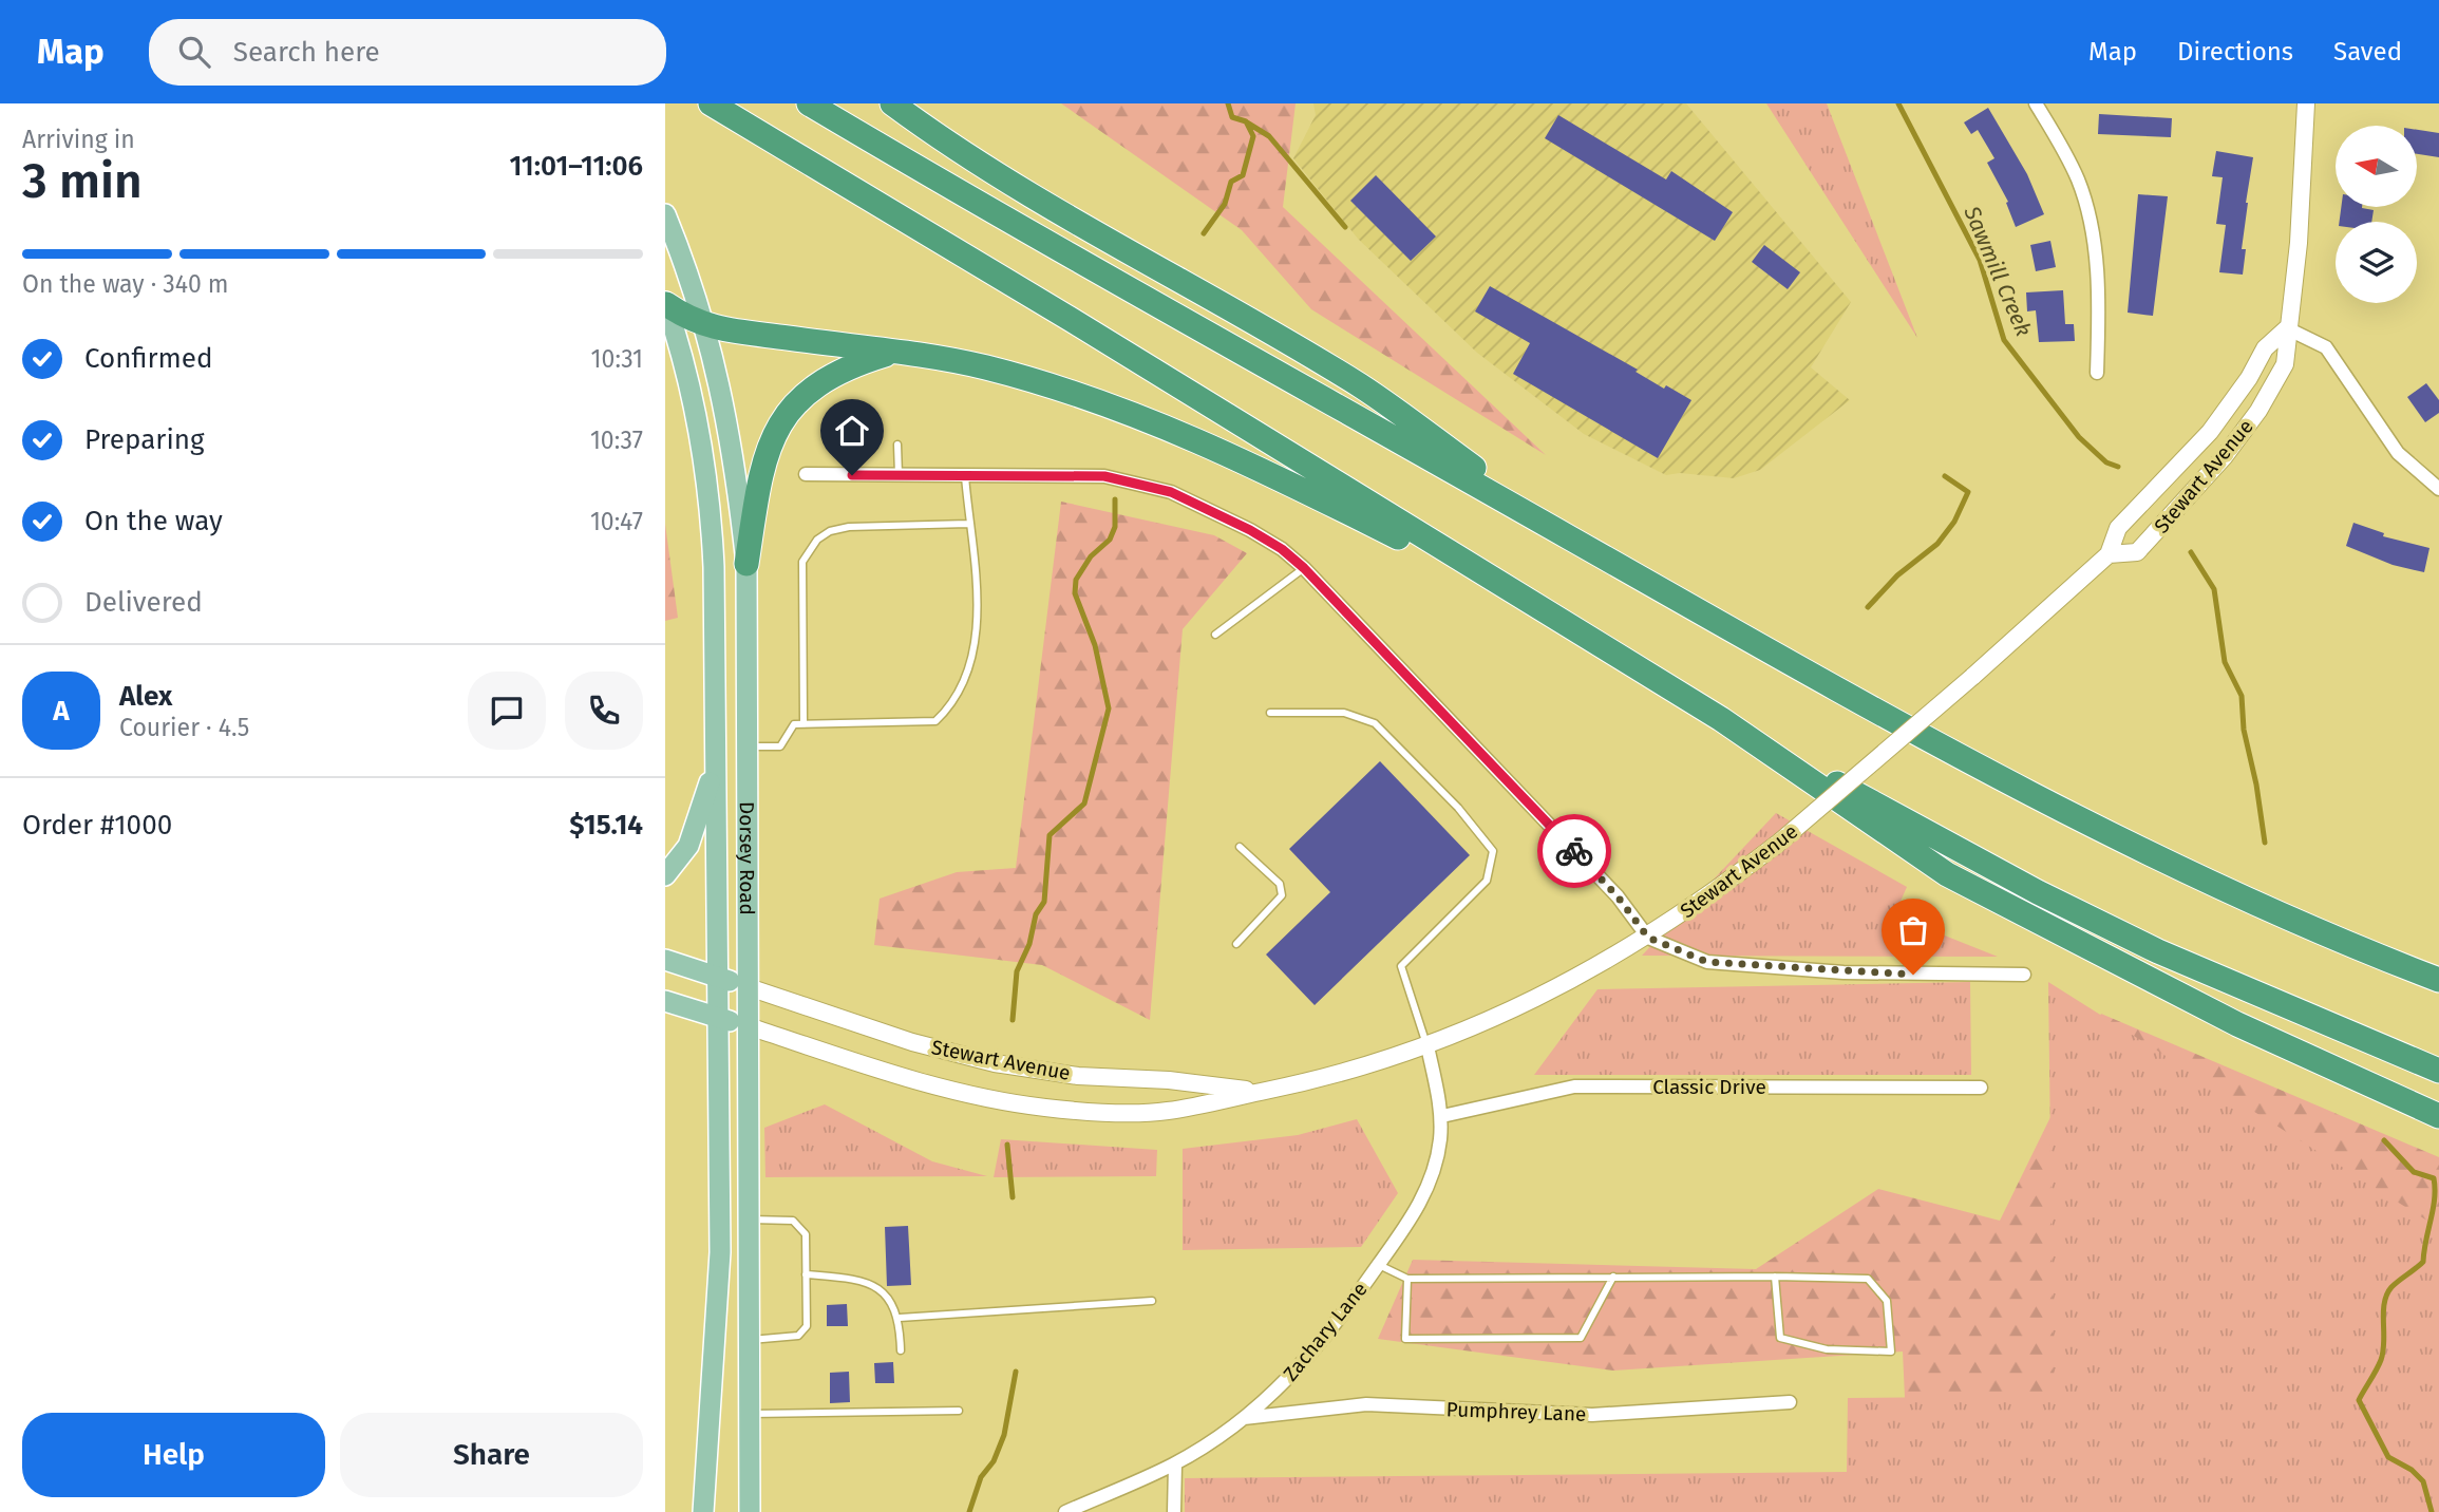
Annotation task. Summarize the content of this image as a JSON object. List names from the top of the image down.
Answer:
{
  "streets": {
    "main road": ["Dorsey Road"],
    "street": [
      "Stewart Avenue",
      "Classic Drive",
      "Zachary Lane",
      "Pumphrey Lane"
    ]
  },
  "crossings": [
    ["Stewart Avenue", "Dorsey Road"],
    ["Stewart Avenue", "Zachary Lane"],
    ["Classic Drive", "Zachary Lane"],
    ["Zachary Lane", "Pumphrey Lane"]
  ],
  "water": ["Sawmill Creek"],
  "north": "left",
  "page": {
    "header": "Map",
    "search": "Search here",
    "nav": ["Map", "Directions", "Saved"],
    "heading": ["3 min", "Arriving in", "11:01–11:06"],
    "panel": [
      "Alex",
      "Courier · 4.5",
      "Order #1000",
      "$15.14"
    ],
    "bar": "On the way · 340 m",
    "list": [
      ["Confirmed", "10:31"],
      ["Preparing", "10:37"],
      ["On the way", "10:47"],
      "Delivered"
    ],
    "round": "A",
    "buttons": ["Help", "Share"]
  }
}
